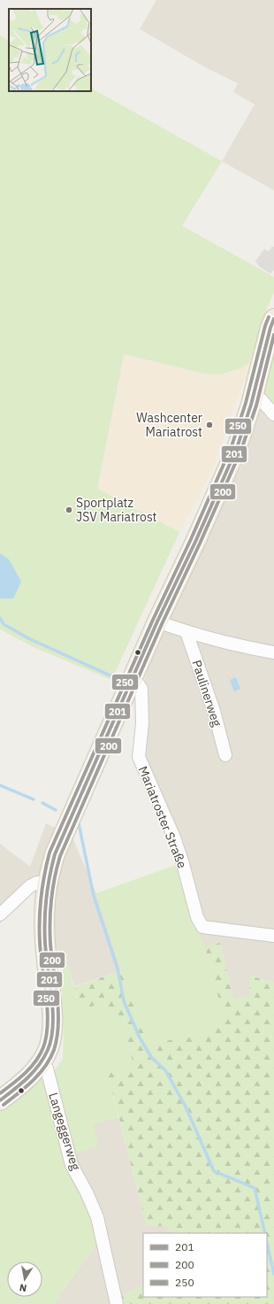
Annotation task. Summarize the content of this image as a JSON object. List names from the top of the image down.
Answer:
{
  "streets": {
    "street": ["Paulinerweg", "Mariatroster Straße", "Langeggerweg"]
  },
  "places": ["Washcenter Mariatrost", "Sportplatz JSV Mariatrost"],
  "lines": ["transit line 250", "transit line 201", "transit line 200"],
  "legend": ["201", "200", "250"],
  "north": "bottom"
}
